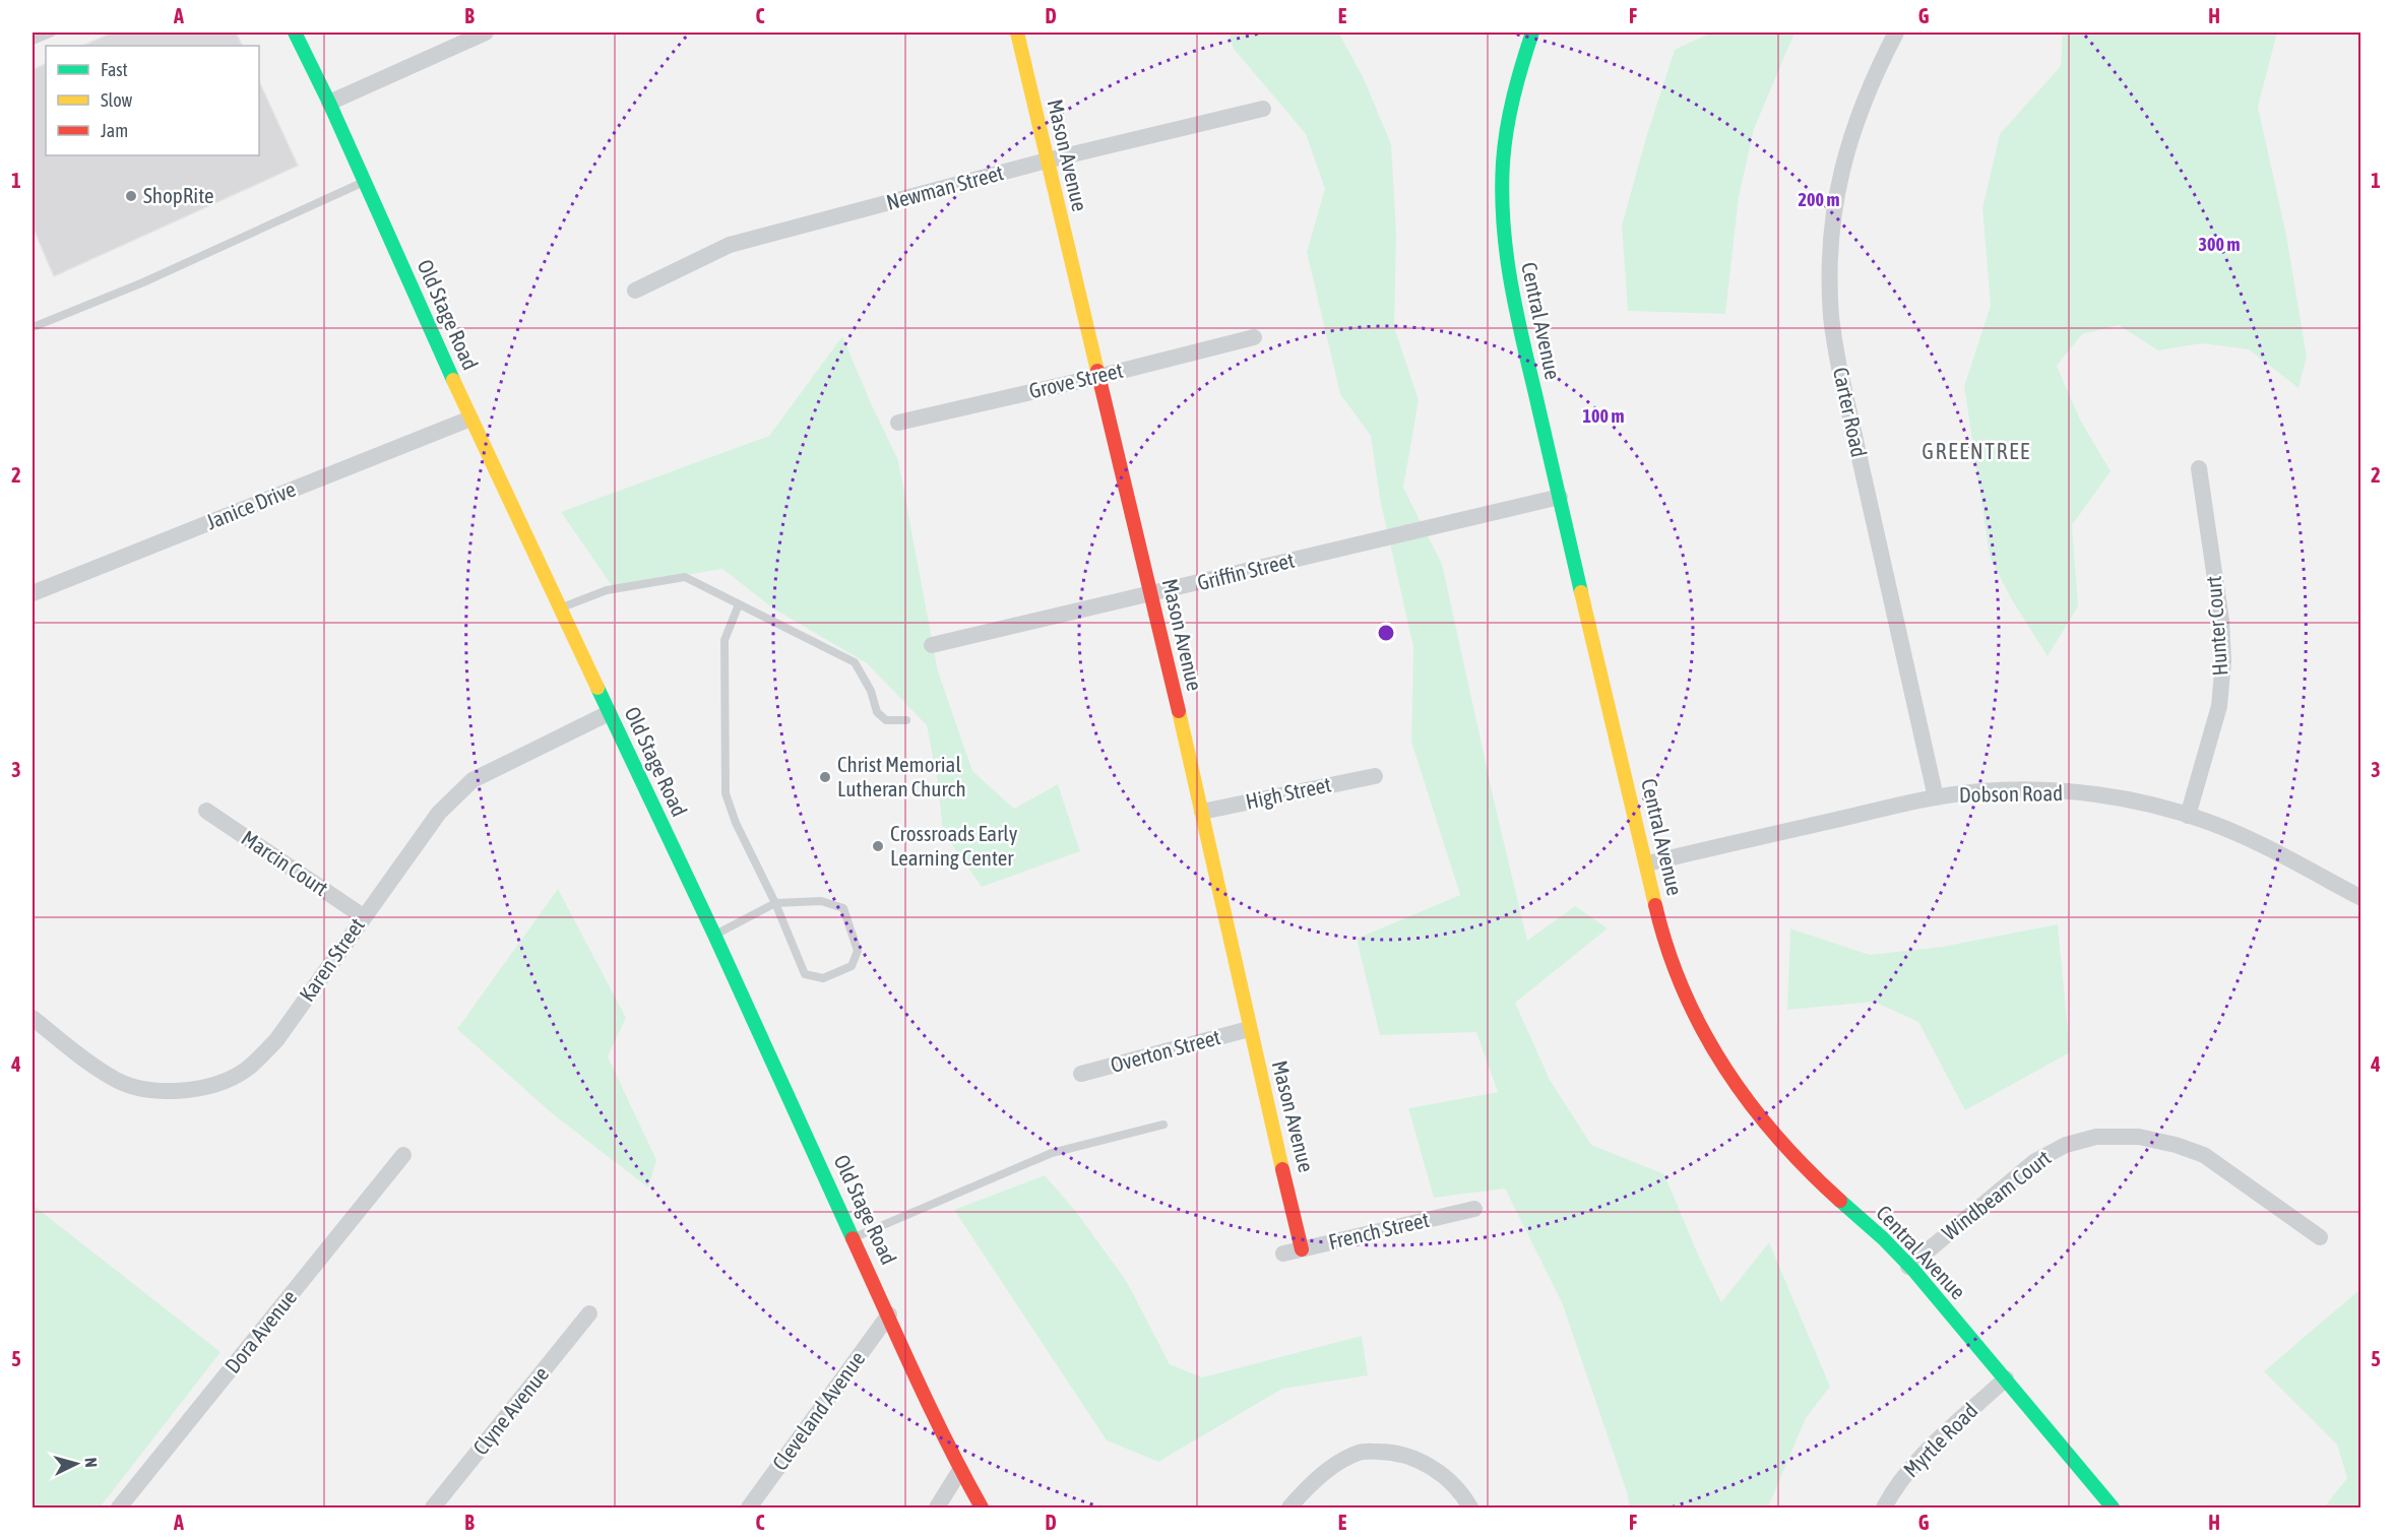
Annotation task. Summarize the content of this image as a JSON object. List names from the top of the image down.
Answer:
{
  "streets": {
    "street": [
      "Mason Avenue",
      "Newman Street",
      "Old Stage Road",
      "Central Avenue",
      "Grove Street",
      "Carter Road",
      "Janice Drive",
      "Griffin Street",
      "Hunter Court",
      "High Street",
      "Dobson Road",
      "Marcin Court",
      "Karen Street",
      "Overton Street",
      "Windbeam Court",
      "French Street",
      "Dora Avenue",
      "Clyne Avenue",
      "Cleveland Avenue",
      "Myrtle Road"
    ]
  },
  "crossings": [
    ["Mason Avenue", "Newman Street"],
    ["Mason Avenue", "Grove Street"],
    ["Mason Avenue", "Griffin Street"],
    ["Mason Avenue", "High Street"],
    ["Mason Avenue", "Overton Street"],
    ["Mason Avenue", "French Street"],
    ["Old Stage Road", "Janice Drive"],
    ["Old Stage Road", "Karen Street"],
    ["Old Stage Road", "Cleveland Avenue"],
    ["Central Avenue", "Griffin Street"],
    ["Central Avenue", "Dobson Road"],
    ["Central Avenue", "Windbeam Court"],
    ["Central Avenue", "Myrtle Road"],
    ["Carter Road", "Dobson Road"],
    ["Hunter Court", "Dobson Road"],
    ["Marcin Court", "Karen Street"]
  ],
  "districts": ["GREENTREE"],
  "places": ["ShopRite", "Christ Memorial Lutheran Church", "Crossroads Early Learning Center"],
  "legend": ["Fast", "Slow", "Jam"],
  "north": "right",
  "grid": {
    "columns": [
      "A",
      "B",
      "C",
      "D",
      "E",
      "F",
      "G",
      "H"
    ],
    "rows": [
      "1",
      "2",
      "3",
      "4",
      "5"
    ]
  },
  "rings": ["200 m", "300 m", "100 m"]
}
